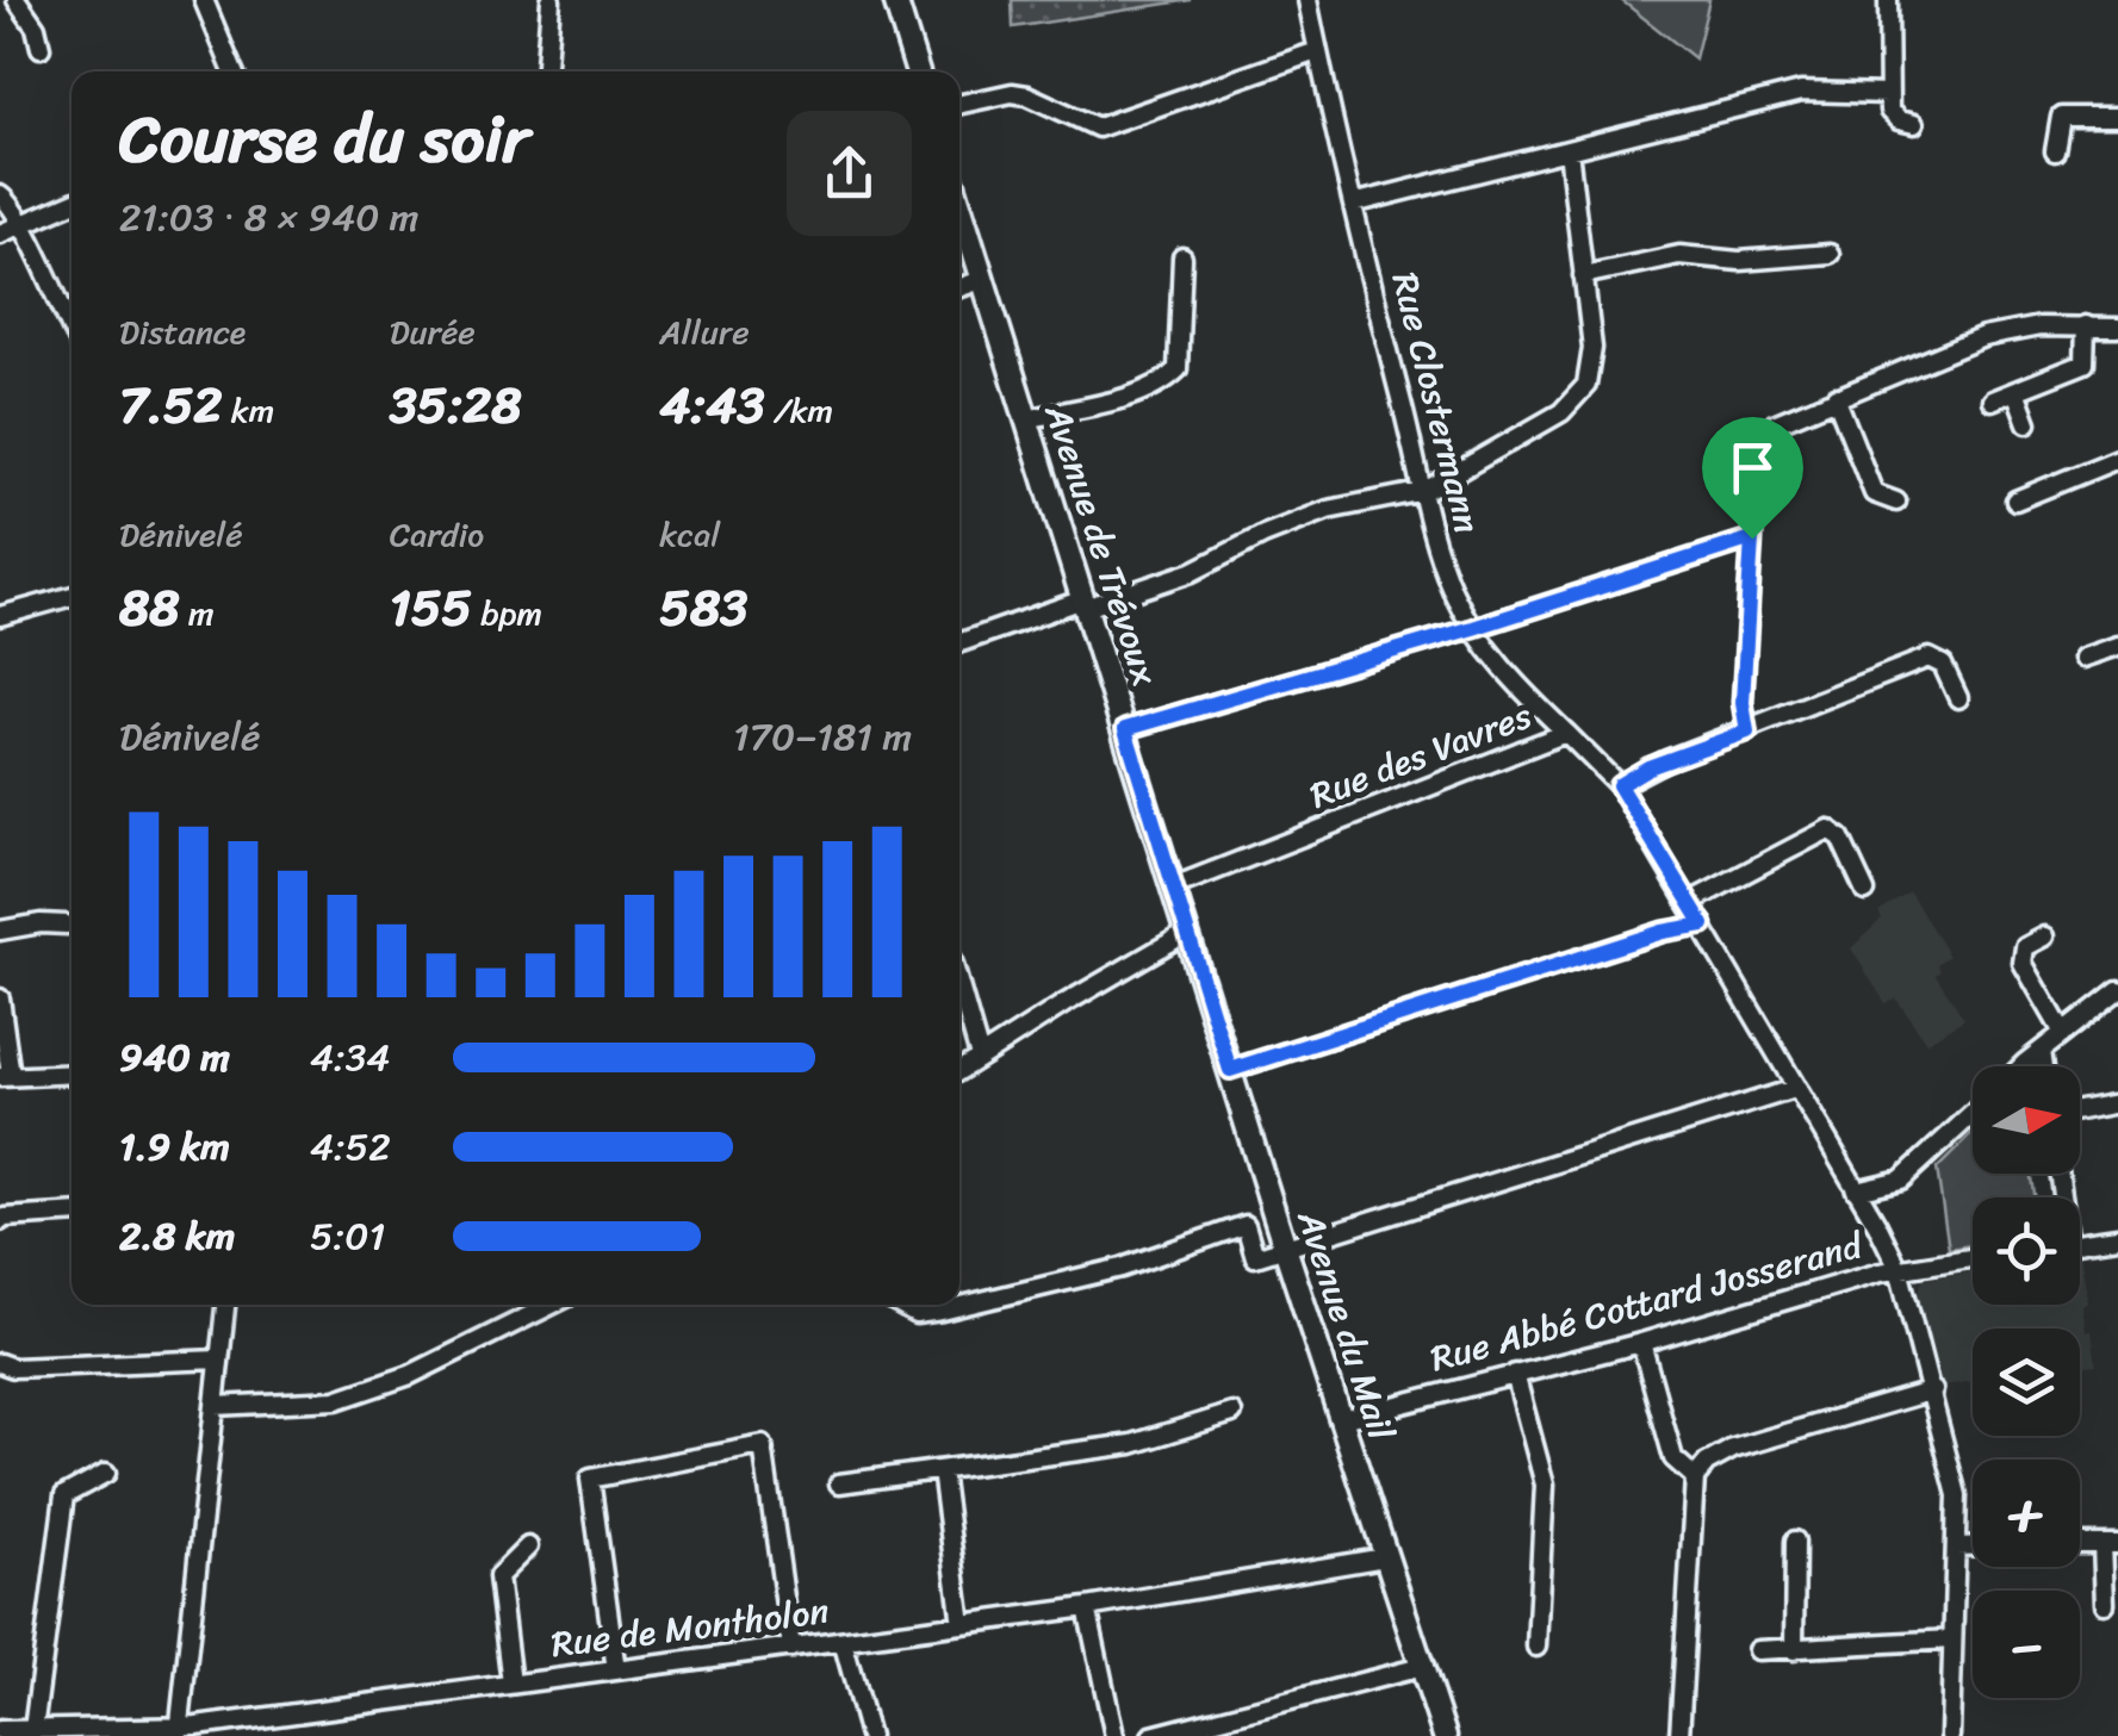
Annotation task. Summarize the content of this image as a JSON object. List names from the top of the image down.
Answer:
{
  "streets": {
    "main road": ["Avenue de Trévoux", "Avenue du Mail"],
    "street": [
      "Rue Clostermann",
      "Rue des Vavres",
      "Rue Abbé Cottard Josserand",
      "Rue de Montholon"
    ]
  },
  "crossings": [
    ["Rue Clostermann", "Rue des Vavres"],
    ["Avenue de Trévoux", "Rue des Vavres"],
    ["Avenue de Trévoux", "Avenue du Mail"],
    ["Rue des Vavres", "Rue Abbé Cottard Josserand"],
    ["Rue Abbé Cottard Josserand", "Avenue du Mail"],
    ["Avenue du Mail", "Rue de Montholon"]
  ],
  "north": "right",
  "page": {
    "heading": ["Course du soir", "21:03 · 8 × 940 m"],
    "stats": [
      ["Distance", "7.52 km"],
      ["Durée", "35:28"],
      ["Allure", "4:43 /km"],
      ["Dénivelé", "88 m"],
      ["Cardio", "155 bpm"],
      ["kcal", "583"]
    ],
    "chart": ["Dénivelé", "170–181 m"],
    "list": [
      {
        "name": "940 m",
        "note": "4:34"
      },
      {
        "name": "1.9 km",
        "note": "4:52"
      },
      {
        "name": "2.8 km",
        "note": "5:01"
      }
    ],
    "map_buttons": ["+", "−"]
  }
}
